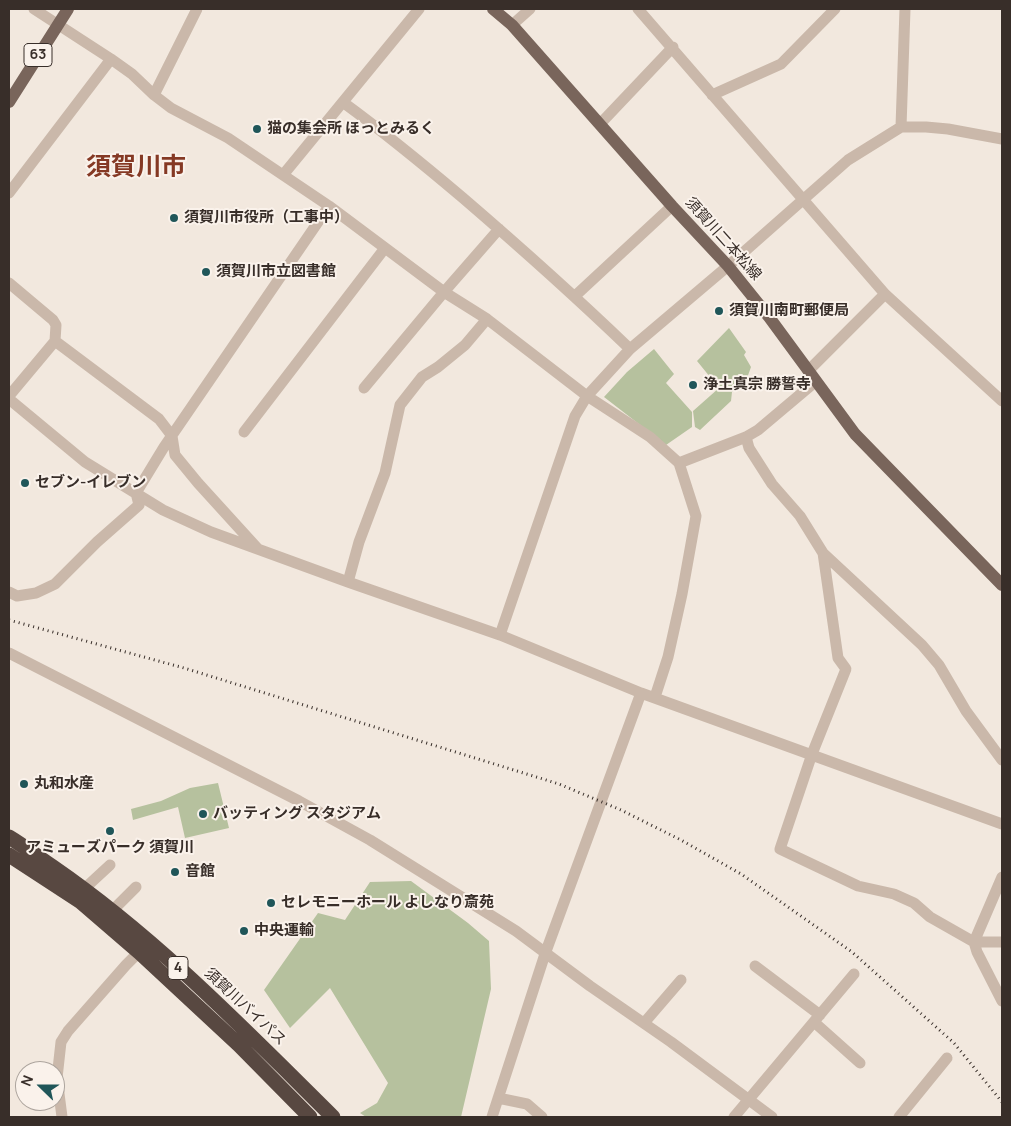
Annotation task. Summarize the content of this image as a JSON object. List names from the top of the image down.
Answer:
{
  "streets": {
    "highway": ["4", "須賀川バイパス"],
    "main road": ["63", "須賀川二本松線"]
  },
  "districts": ["須賀川市"],
  "places": [
    "猫の集会所 ほっとみるく",
    "須賀川市役所（工事中）",
    "須賀川市立図書館",
    "須賀川南町郵便局",
    "浄土真宗 勝誓寺",
    "セブン-イレブン",
    "丸和水産",
    "バッティング スタジアム",
    "アミューズパーク 須賀川",
    "音館",
    "セレモニーホール よしなり斎苑",
    "中央運輸"
  ],
  "north": "left"
}
